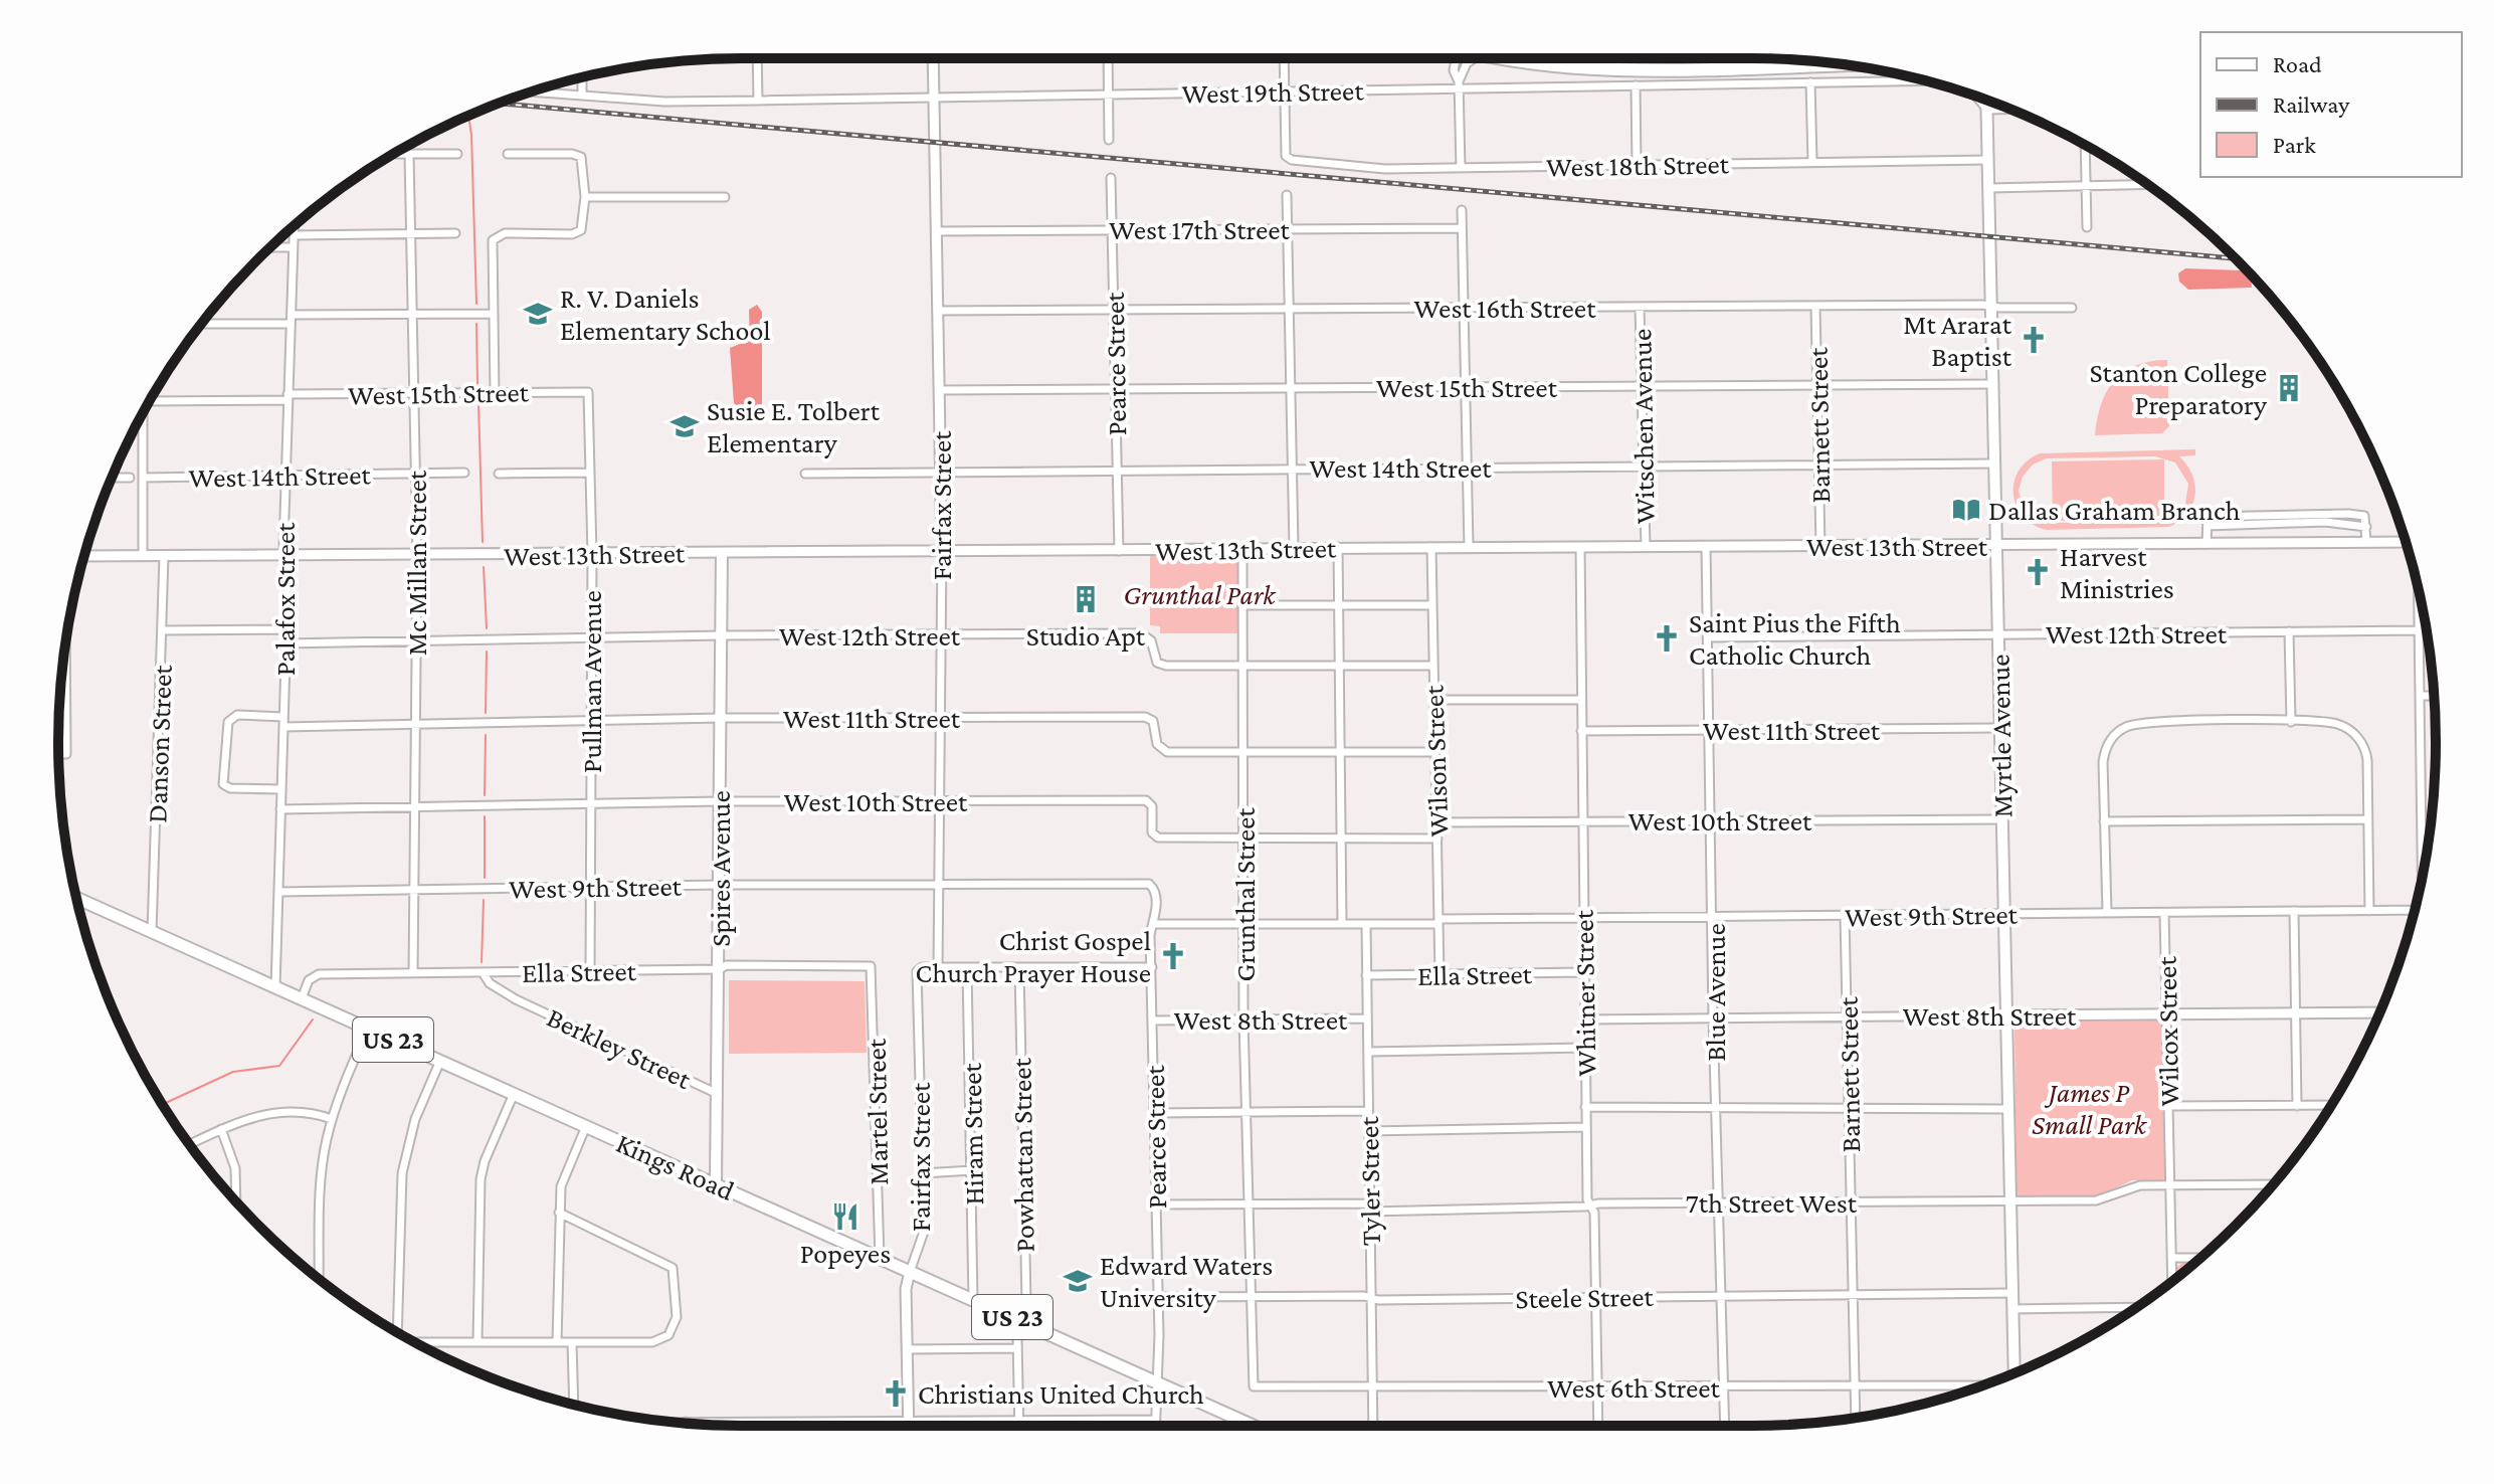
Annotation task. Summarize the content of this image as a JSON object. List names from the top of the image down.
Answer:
{
  "streets": {
    "main road": [
      "Myrtle Avenue",
      "Spires Avenue",
      "US 23",
      "Kings Road"
    ],
    "street": [
      "West 19th Street",
      "West 18th Street",
      "West 17th Street",
      "West 16th Street",
      "Pearce Street",
      "West 15th Street",
      "Barnett Street",
      "Witschen Avenue",
      "West 14th Street",
      "Fairfax Street",
      "West 13th Street",
      "Mc Millan Street",
      "Palafox Street",
      "West 12th Street",
      "Pullman Avenue",
      "West 11th Street",
      "Danson Street",
      "Wilson Street",
      "West 10th Street",
      "West 9th Street",
      "Grunthal Street",
      "Ella Street",
      "Blue Avenue",
      "Whitner Street",
      "West 8th Street",
      "Wilcox Street",
      "Berkley Street",
      "Martel Street",
      "Hiram Street",
      "Powhattan Street",
      "Tyler Street",
      "7th Street West",
      "Steele Street",
      "West 6th Street"
    ]
  },
  "crossings": [
    ["West 19th Street", "West 18th Street"],
    ["West 19th Street", "Fairfax Street"],
    ["West 19th Street", "Myrtle Avenue"],
    ["West 18th Street", "Myrtle Avenue"],
    ["West 17th Street", "Pearce Street"],
    ["West 17th Street", "Fairfax Street"],
    ["West 16th Street", "Pearce Street"],
    ["West 16th Street", "Barnett Street"],
    ["West 16th Street", "Witschen Avenue"],
    ["West 16th Street", "Fairfax Street"],
    ["West 16th Street", "Myrtle Avenue"],
    ["Pearce Street", "West 15th Street"],
    ["Pearce Street", "West 14th Street"],
    ["Pearce Street", "West 13th Street"],
    ["Pearce Street", "West 9th Street"],
    ["Pearce Street", "West 8th Street"],
    ["Pearce Street", "Kings Road"],
    ["Pearce Street", "7th Street West"],
    ["Pearce Street", "Steele Street"],
    ["West 15th Street", "Barnett Street"],
    ["West 15th Street", "Witschen Avenue"],
    ["West 15th Street", "Fairfax Street"],
    ["West 15th Street", "Mc Millan Street"],
    ["West 15th Street", "Palafox Street"],
    ["West 15th Street", "Pullman Avenue"],
    ["West 15th Street", "Myrtle Avenue"],
    ["Barnett Street", "West 14th Street"],
    ["Barnett Street", "West 13th Street"],
    ["Barnett Street", "West 9th Street"],
    ["Barnett Street", "West 8th Street"],
    ["Barnett Street", "7th Street West"],
    ["Barnett Street", "Steele Street"],
    ["Barnett Street", "West 6th Street"],
    ["Witschen Avenue", "West 14th Street"],
    ["Witschen Avenue", "West 13th Street"],
    ["West 14th Street", "Fairfax Street"],
    ["West 14th Street", "Mc Millan Street"],
    ["West 14th Street", "Palafox Street"],
    ["West 14th Street", "Myrtle Avenue"],
    ["Fairfax Street", "West 13th Street"],
    ["Fairfax Street", "West 12th Street"],
    ["Fairfax Street", "West 11th Street"],
    ["Fairfax Street", "West 10th Street"],
    ["Fairfax Street", "West 9th Street"],
    ["Fairfax Street", "Kings Road"],
    ["West 13th Street", "Mc Millan Street"],
    ["West 13th Street", "Palafox Street"],
    ["West 13th Street", "Pullman Avenue"],
    ["West 13th Street", "Myrtle Avenue"],
    ["West 13th Street", "Danson Street"],
    ["West 13th Street", "Wilson Street"],
    ["West 13th Street", "Spires Avenue"],
    ["West 13th Street", "Grunthal Street"],
    ["West 13th Street", "Blue Avenue"],
    ["West 13th Street", "Whitner Street"],
    ["Mc Millan Street", "West 12th Street"],
    ["Mc Millan Street", "West 11th Street"],
    ["Mc Millan Street", "West 10th Street"],
    ["Mc Millan Street", "West 9th Street"],
    ["Mc Millan Street", "Ella Street"],
    ["Palafox Street", "West 12th Street"],
    ["Palafox Street", "West 11th Street"],
    ["Palafox Street", "West 10th Street"],
    ["Palafox Street", "West 9th Street"],
    ["Palafox Street", "Kings Road"],
    ["West 12th Street", "Pullman Avenue"],
    ["West 12th Street", "Myrtle Avenue"],
    ["West 12th Street", "Wilson Street"],
    ["West 12th Street", "Spires Avenue"],
    ["West 12th Street", "Grunthal Street"],
    ["West 12th Street", "Blue Avenue"],
    ["Pullman Avenue", "West 11th Street"],
    ["Pullman Avenue", "West 10th Street"],
    ["Pullman Avenue", "West 9th Street"],
    ["Pullman Avenue", "Ella Street"],
    ["West 11th Street", "Myrtle Avenue"],
    ["West 11th Street", "Wilson Street"],
    ["West 11th Street", "Spires Avenue"],
    ["West 11th Street", "Grunthal Street"],
    ["West 11th Street", "Blue Avenue"],
    ["West 11th Street", "Whitner Street"],
    ["Myrtle Avenue", "West 10th Street"],
    ["Myrtle Avenue", "West 9th Street"],
    ["Myrtle Avenue", "West 8th Street"],
    ["Myrtle Avenue", "7th Street West"],
    ["Myrtle Avenue", "Steele Street"],
    ["Danson Street", "Kings Road"],
    ["Wilson Street", "West 10th Street"],
    ["Wilson Street", "West 9th Street"],
    ["Wilson Street", "Ella Street"],
    ["West 10th Street", "Spires Avenue"],
    ["West 10th Street", "Grunthal Street"],
    ["West 10th Street", "Blue Avenue"],
    ["West 10th Street", "Whitner Street"],
    ["Spires Avenue", "West 9th Street"],
    ["Spires Avenue", "Ella Street"],
    ["Spires Avenue", "Berkley Street"],
    ["Spires Avenue", "Kings Road"],
    ["West 9th Street", "Grunthal Street"],
    ["West 9th Street", "Blue Avenue"],
    ["West 9th Street", "Whitner Street"],
    ["West 9th Street", "Wilcox Street"],
    ["West 9th Street", "Tyler Street"],
    ["Grunthal Street", "West 8th Street"],
    ["Grunthal Street", "7th Street West"],
    ["Grunthal Street", "Steele Street"],
    ["Grunthal Street", "West 6th Street"],
    ["Ella Street", "Whitner Street"],
    ["Ella Street", "Berkley Street"],
    ["Ella Street", "Martel Street"],
    ["Ella Street", "Kings Road"],
    ["Ella Street", "Tyler Street"],
    ["Blue Avenue", "West 8th Street"],
    ["Blue Avenue", "7th Street West"],
    ["Blue Avenue", "Steele Street"],
    ["Blue Avenue", "West 6th Street"],
    ["Whitner Street", "West 8th Street"],
    ["Whitner Street", "7th Street West"],
    ["Whitner Street", "Steele Street"],
    ["Whitner Street", "West 6th Street"],
    ["West 8th Street", "Wilcox Street"],
    ["West 8th Street", "Tyler Street"],
    ["Wilcox Street", "7th Street West"],
    ["Martel Street", "Kings Road"],
    ["Hiram Street", "Kings Road"],
    ["Powhattan Street", "Kings Road"],
    ["Tyler Street", "7th Street West"],
    ["Tyler Street", "Steele Street"],
    ["Tyler Street", "West 6th Street"]
  ],
  "parks": ["Grunthal Park", "James P Small Park"],
  "places": {
    "school or university": ["R. V. Daniels Elementary School", "Susie E. Tolbert Elementary", "Edward Waters University"],
    "church": [
      "Mt Ararat Baptist",
      "Harvest Ministries",
      "Saint Pius the Fifth Catholic Church",
      "Christ Gospel Church Prayer House",
      "Christians United Church"
    ],
    "building": ["Stanton College Preparatory", "Studio Apt"],
    "library": ["Dallas Graham Branch"],
    "restaurant": ["Popeyes"]
  },
  "legend": ["Road", "Railway", "Park"]
}
